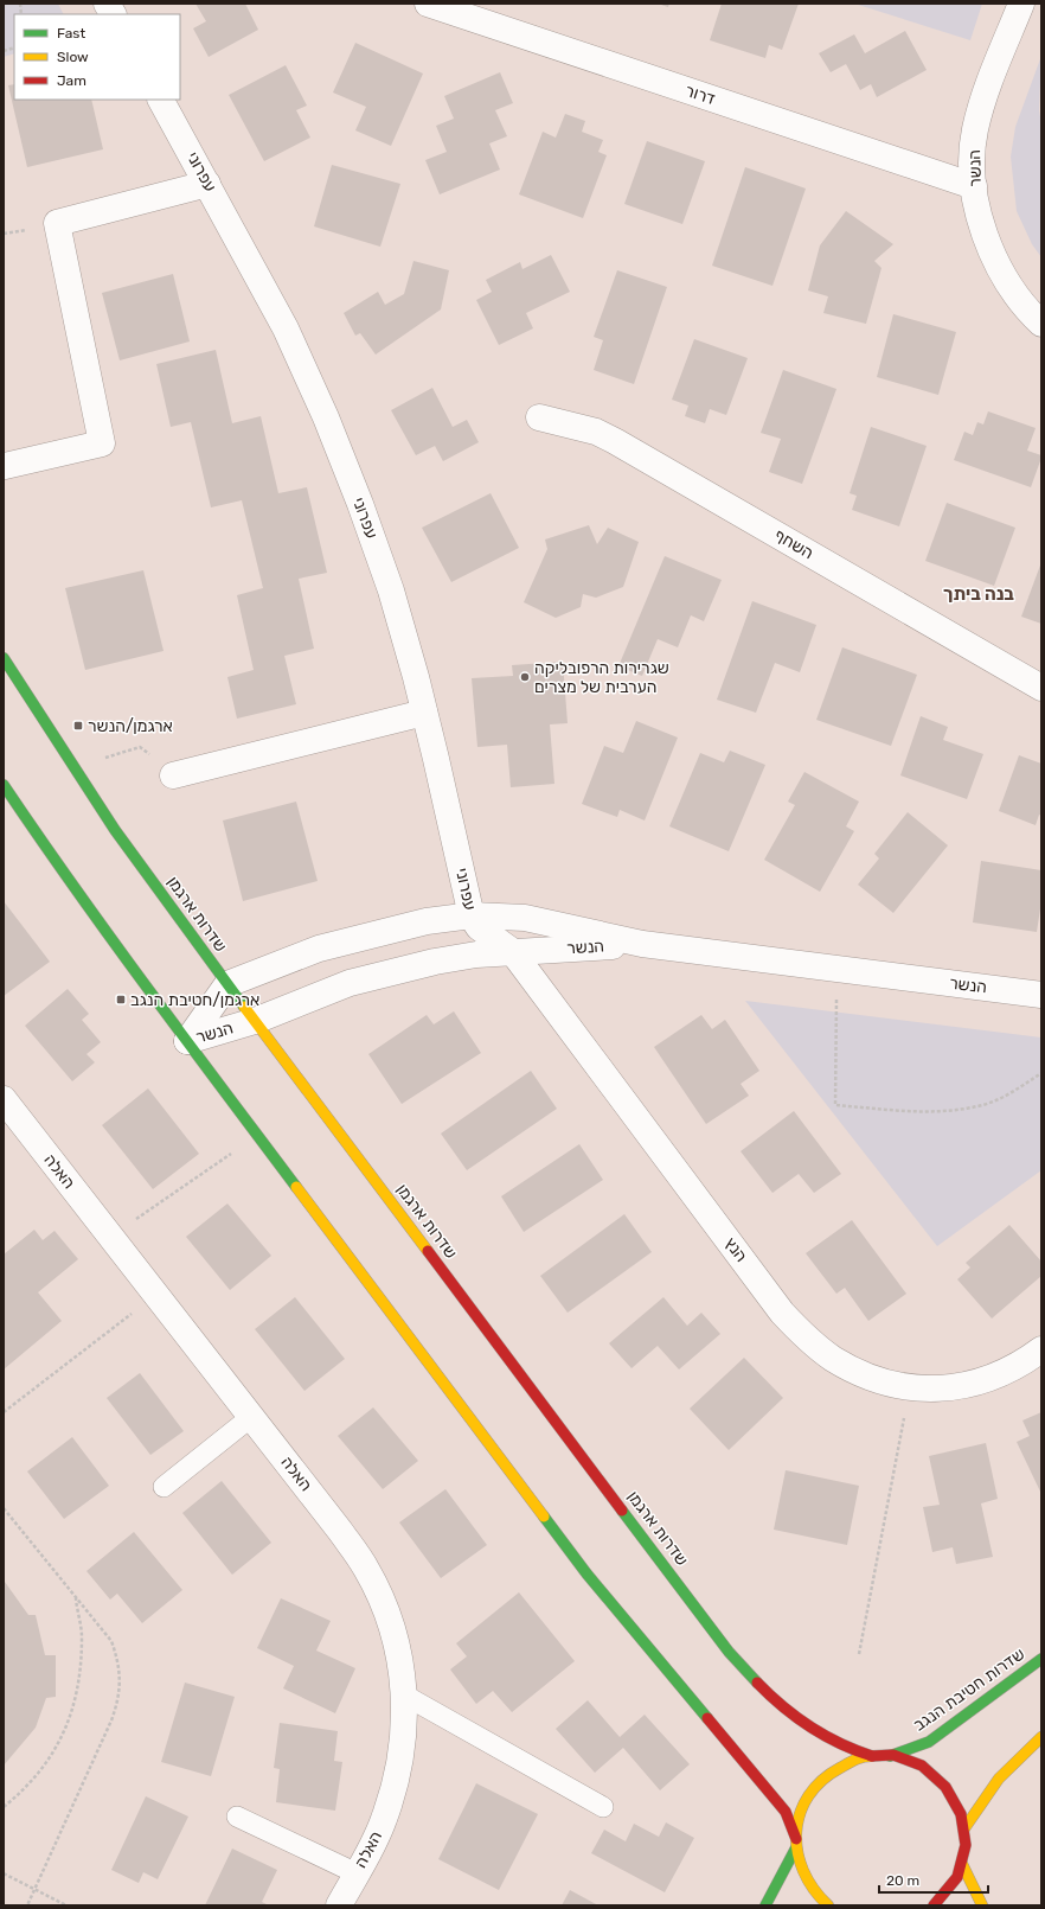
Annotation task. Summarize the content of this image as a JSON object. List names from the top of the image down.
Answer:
{
  "streets": {
    "street": [
      "דרור",
      "הנשר",
      "עפרוני",
      "השחף",
      "שדרות ארגמן",
      "האלה",
      "הנץ",
      "שדרות חטיבת הנגב"
    ]
  },
  "crossings": [
    ["דרור", "הנשר"],
    ["הנשר", "עפרוני"],
    ["הנשר", "שדרות ארגמן"],
    ["הנשר", "הנץ"],
    ["עפרוני", "הנץ"]
  ],
  "districts": ["בנה ביתך"],
  "places": {
    "other": ["שגרירות הרפובליקה הערבית של מצרים"],
    "transit": ["ארגמן/הנשר", "ארגמן/חטיבת הנגב"]
  },
  "legend": ["Fast", "Slow", "Jam"],
  "scale_bar": "20 m"
}
